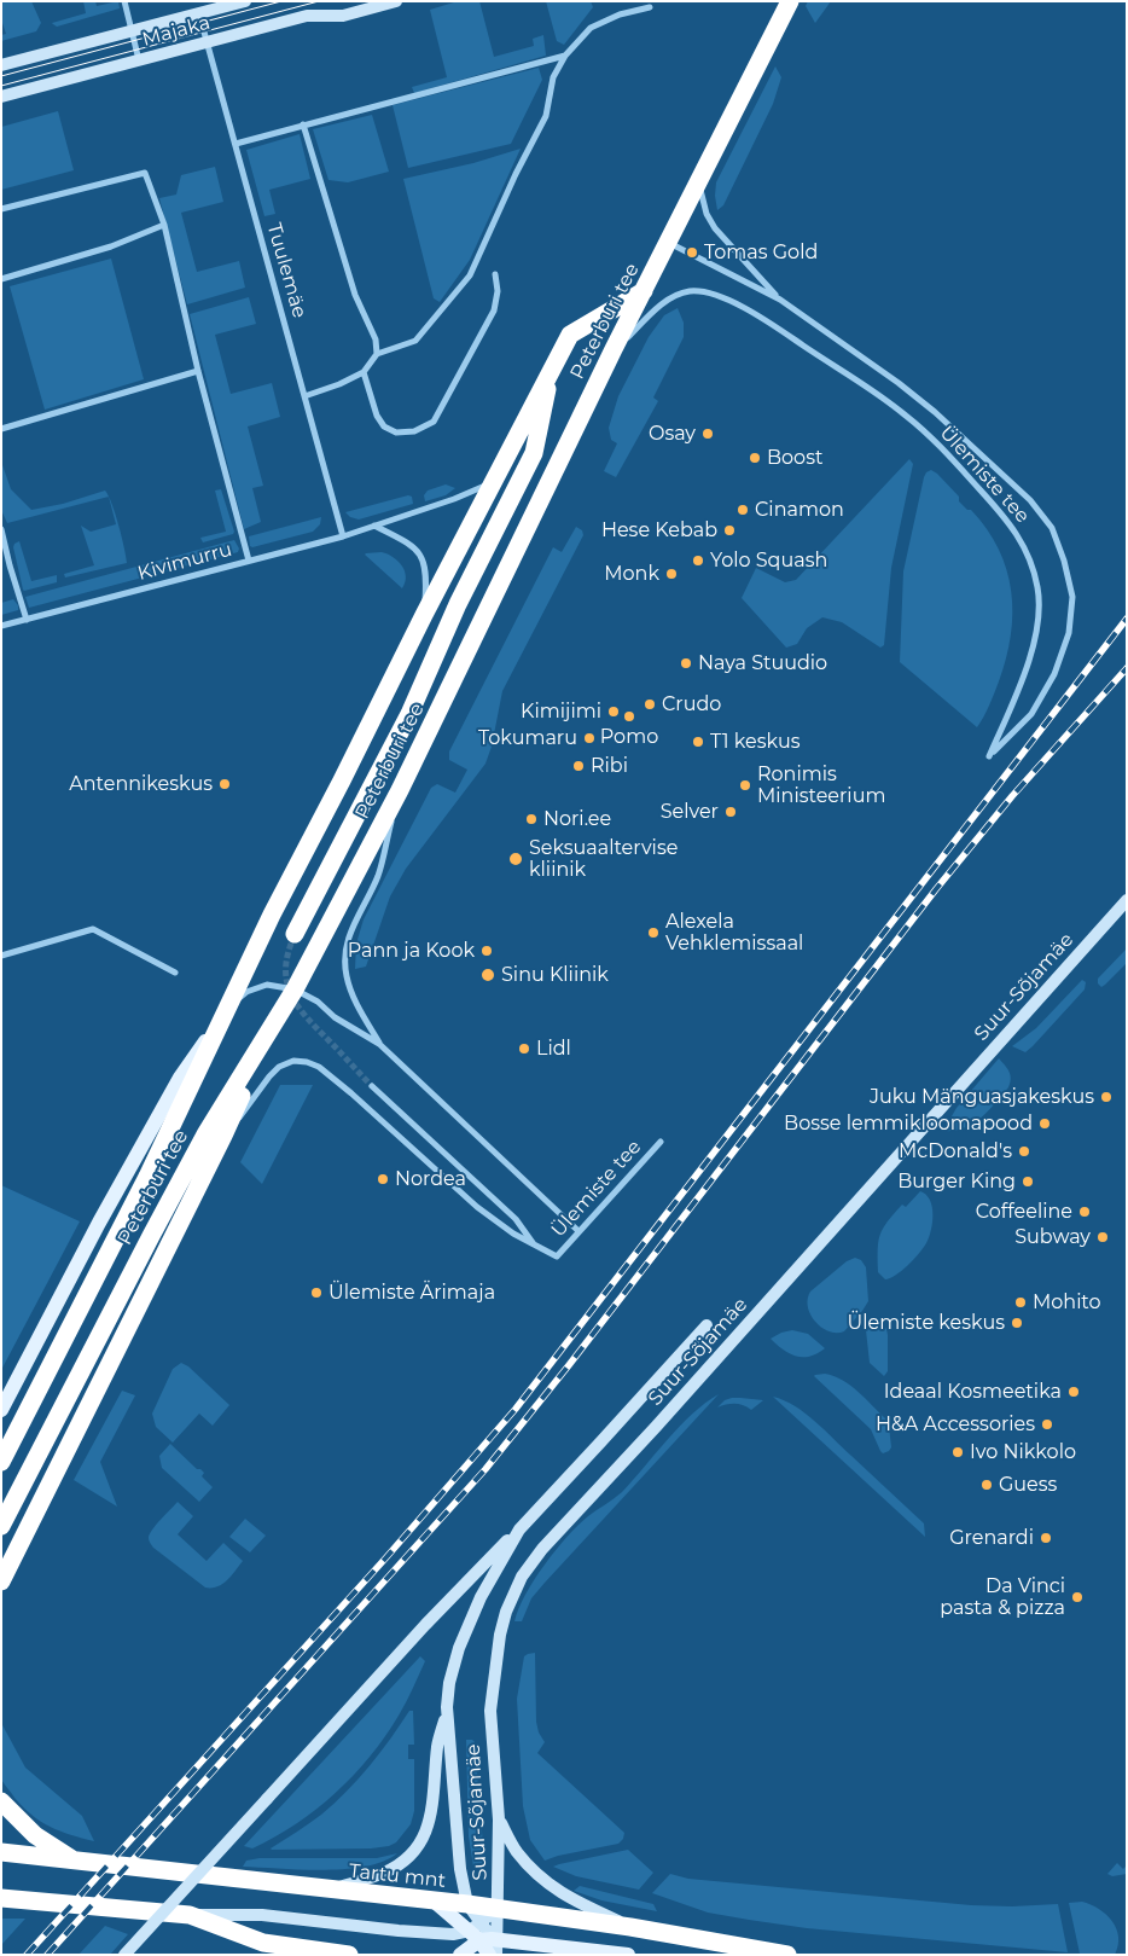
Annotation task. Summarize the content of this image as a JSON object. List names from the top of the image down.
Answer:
{
  "streets": {
    "highway": ["Peterburi tee", "Tartu mnt"],
    "main road": ["Majaka", "Suur-Sõjamäe"],
    "street": ["Tuulemäe", "Ülemiste tee", "Kivimurru"]
  },
  "crossings": [
    ["Majaka", "Tuulemäe"],
    ["Tuulemäe", "Kivimurru"],
    ["Peterburi tee", "Ülemiste tee"],
    ["Peterburi tee", "Kivimurru"],
    ["Suur-Sõjamäe", "Tartu mnt"]
  ],
  "places": [
    "Tomas Gold",
    "Osay",
    "Boost",
    "Cinamon",
    "Hese Kebab",
    "Yolo Squash",
    "Monk",
    "Naya Stuudio",
    "Crudo",
    "Kimijimi",
    "Pomo",
    "Tokumaru",
    "T1 keskus",
    "Ribi",
    "Antennikeskus",
    "Ronimis Ministeerium",
    "Selver",
    "Nori.ee",
    "Seksuaaltervise kliinik",
    "Alexela Vehklemissaal",
    "Pann ja Kook",
    "Sinu Kliinik",
    "Lidl",
    "Juku Mänguasjakeskus",
    "Bosse lemmikloomapood",
    "McDonald's",
    "Nordea",
    "Burger King",
    "Coffeeline",
    "Subway",
    "Ülemiste Ärimaja",
    "Mohito",
    "Ülemiste keskus",
    "Ideaal Kosmeetika",
    "H&A Accessories",
    "Ivo Nikkolo",
    "Guess",
    "Grenardi",
    "Da Vinci pasta & pizza"
  ]
}
